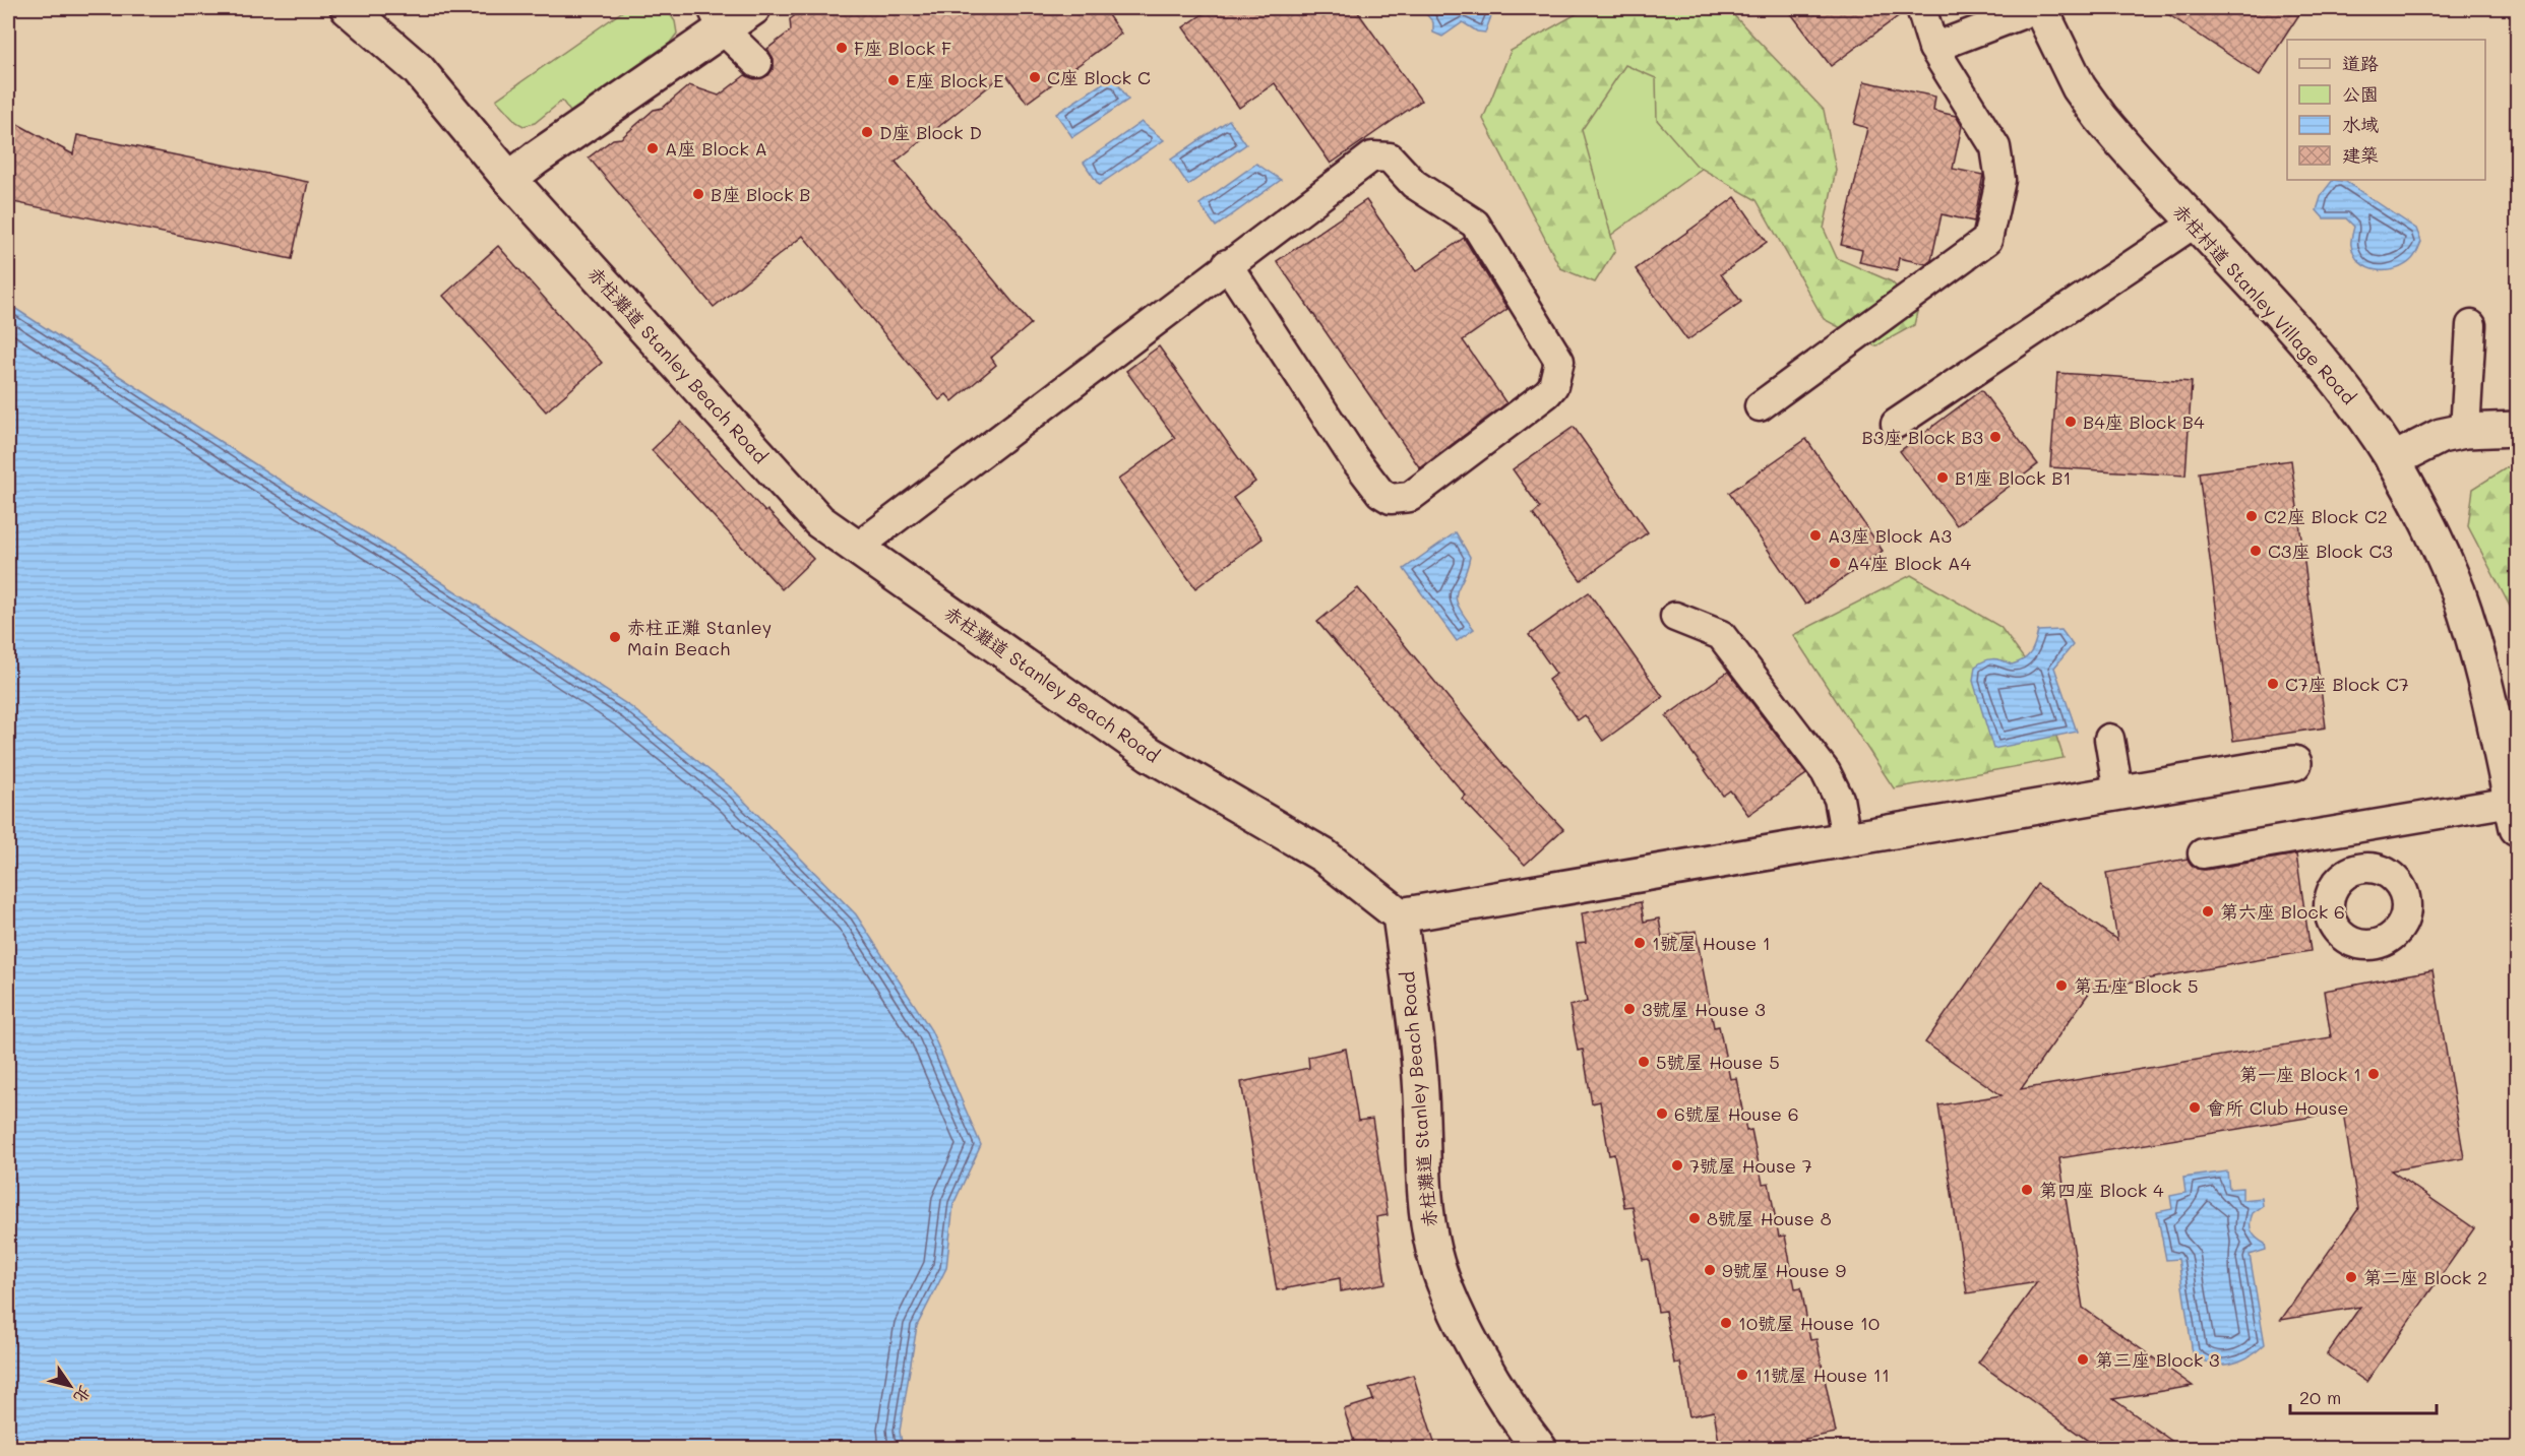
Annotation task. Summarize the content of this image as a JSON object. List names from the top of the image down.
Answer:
{
  "streets": {
    "street": ["赤柱村道 Stanley Village Road", "赤柱灘道 Stanley Beach Road"]
  },
  "places": [
    "F座 Block F",
    "C座 Block C",
    "E座 Block E",
    "D座 Block D",
    "A座 Block A",
    "B座 Block B",
    "B4座 Block B4",
    "B3座 Block B3",
    "B1座 Block B1",
    "C2座 Block C2",
    "A3座 Block A3",
    "C3座 Block C3",
    "A4座 Block A4",
    "赤柱正灘 Stanley Main Beach",
    "C7座 Block C7",
    "第六座 Block 6",
    "1號屋 House 1",
    "第五座 Block 5",
    "3號屋 House 3",
    "5號屋 House 5",
    "第一座 Block 1",
    "會所 Club House",
    "6號屋 House 6",
    "7號屋 House 7",
    "第四座 Block 4",
    "8號屋 House 8",
    "9號屋 House 9",
    "第二座 Block 2",
    "10號屋 House 10",
    "第三座 Block 3",
    "11號屋 House 11"
  ],
  "legend": [
    "道路",
    "公園",
    "水域",
    "建築"
  ],
  "scale_bar": "20 m",
  "north": "bottom right"
}
